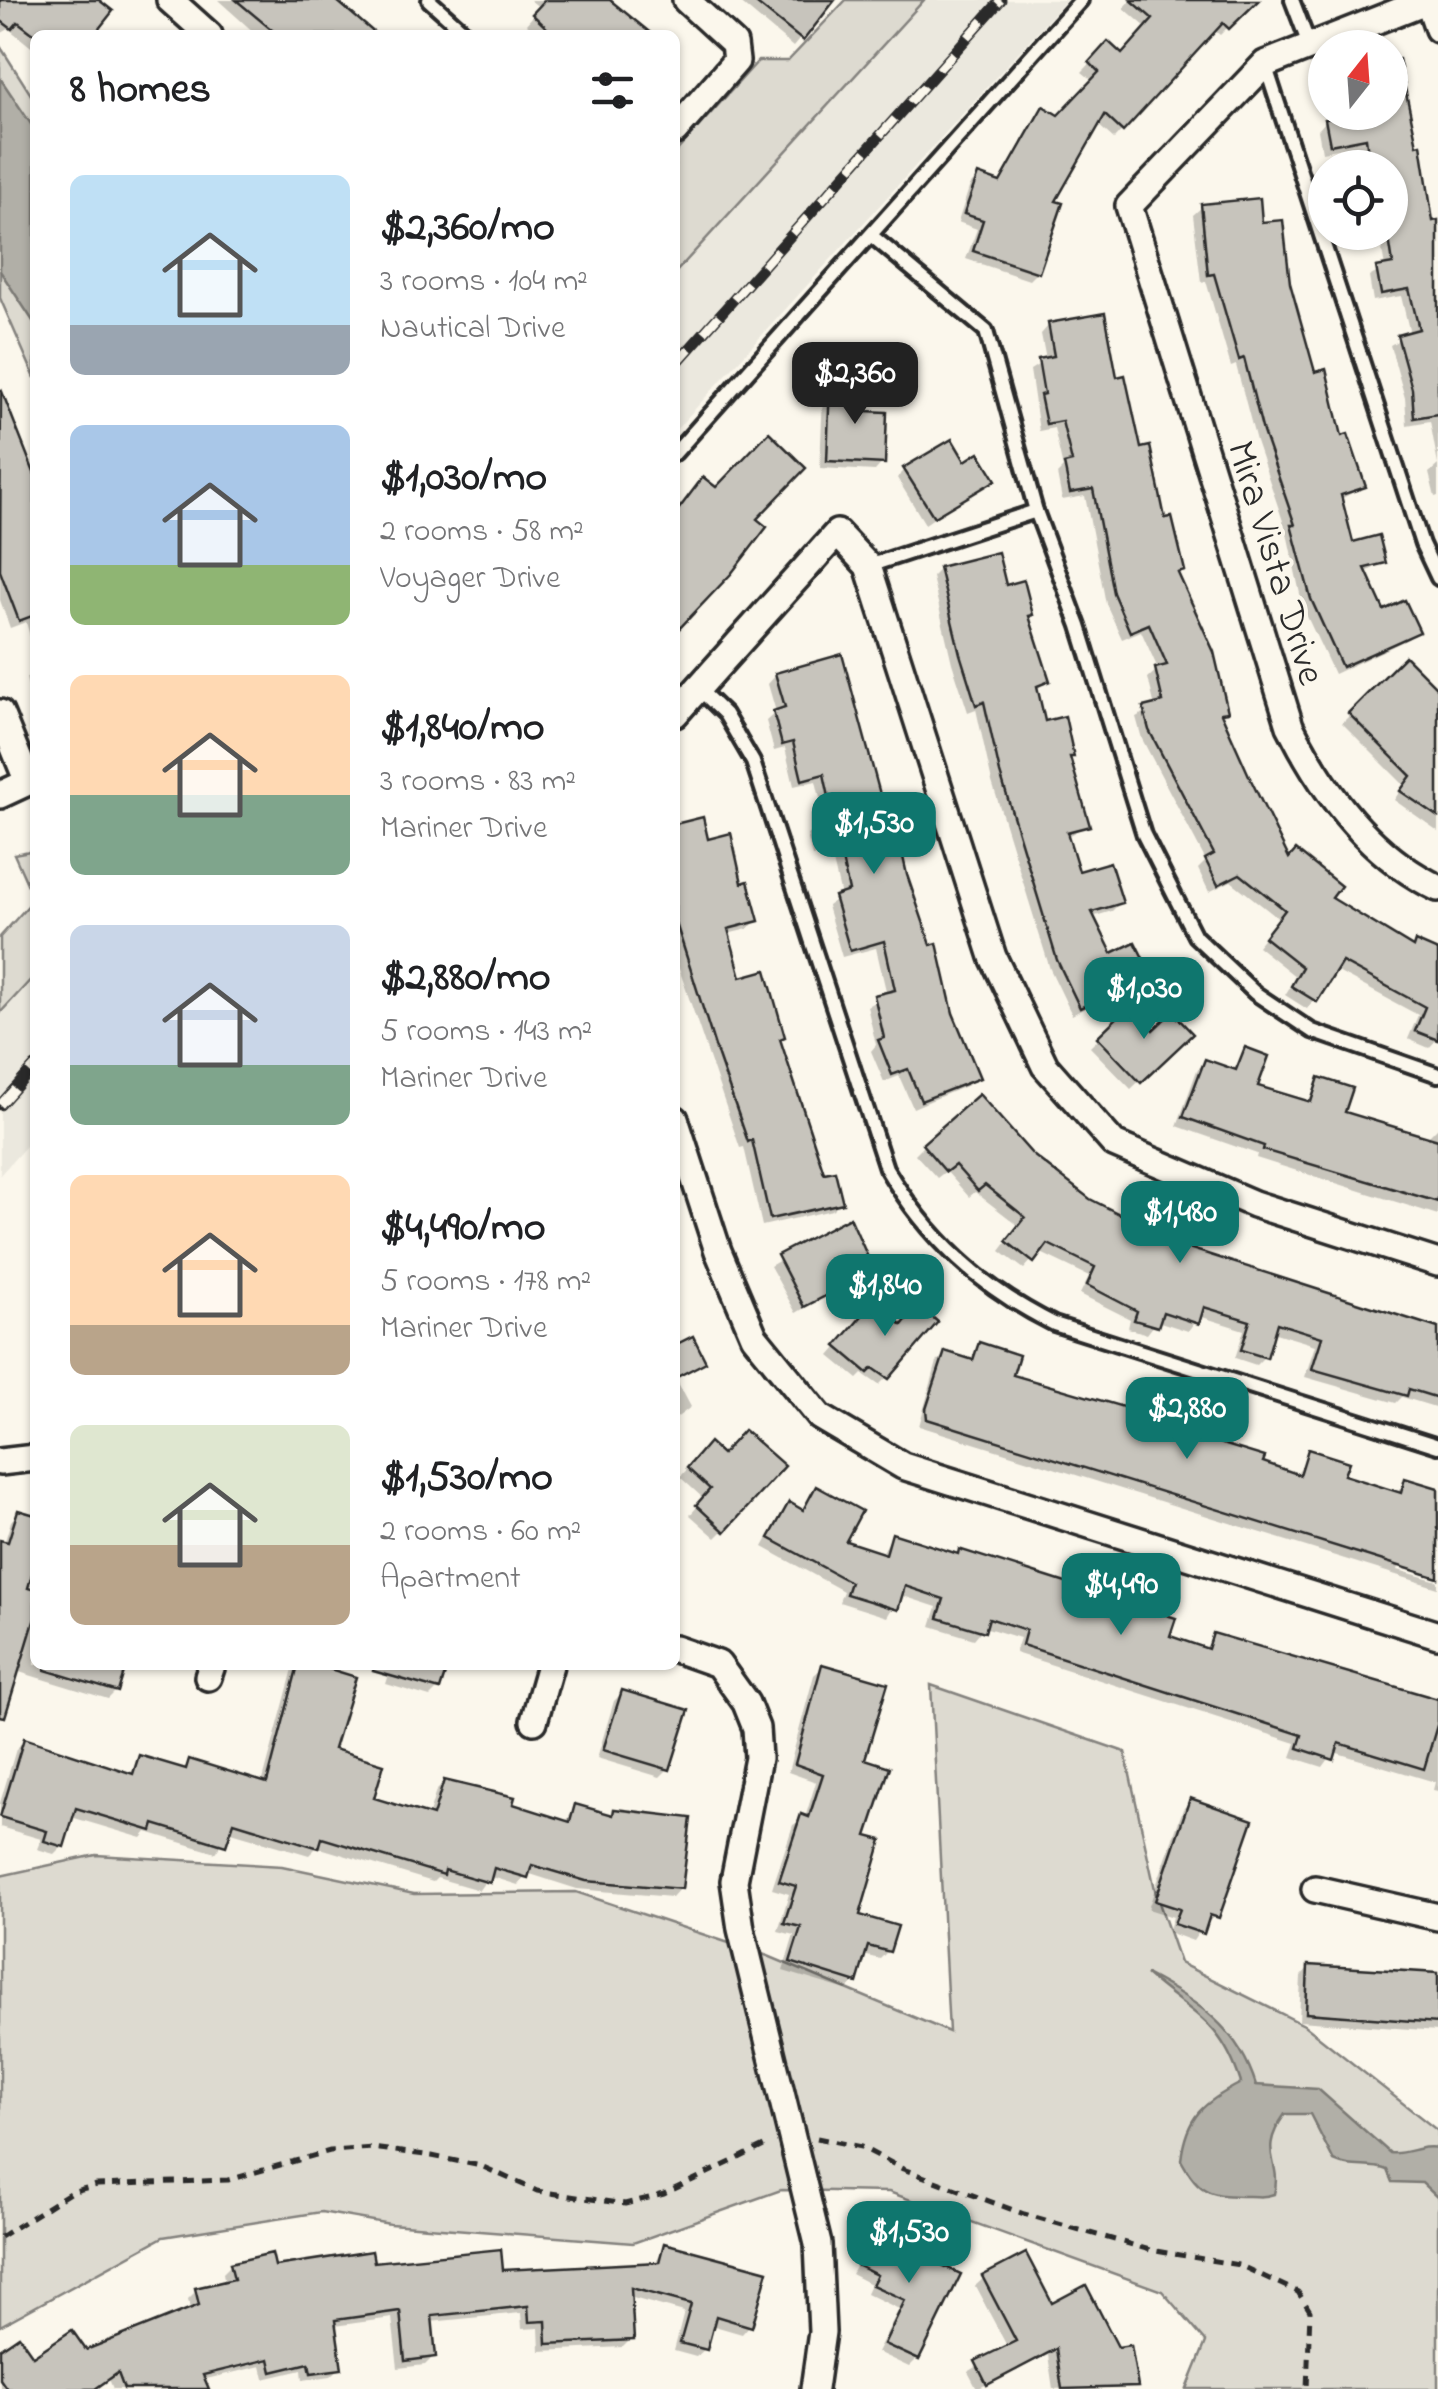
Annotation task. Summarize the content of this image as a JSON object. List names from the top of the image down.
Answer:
{
  "streets": {
    "street": ["Mira Vista Drive"]
  },
  "north": "top",
  "page": {
    "heading": "8 homes",
    "list": [
      {
        "name": "$2,360/mo",
        "note": "3 rooms · 104 m² · Nautical Drive"
      },
      {
        "name": "$1,030/mo",
        "note": "2 rooms · 58 m² · Voyager Drive"
      },
      {
        "name": "$1,840/mo",
        "note": "3 rooms · 83 m² · Mariner Drive"
      },
      {
        "name": "$2,880/mo",
        "note": "5 rooms · 143 m² · Mariner Drive"
      },
      {
        "name": "$4,490/mo",
        "note": "5 rooms · 178 m² · Mariner Drive"
      },
      {
        "name": "$1,530/mo",
        "note": "2 rooms · 60 m² · Apartment"
      }
    ],
    "price": [
      "$2,360",
      "$1,530",
      "$1,030",
      "$1,480",
      "$1,840",
      "$2,880",
      "$4,490",
      "$1,530"
    ]
  }
}
